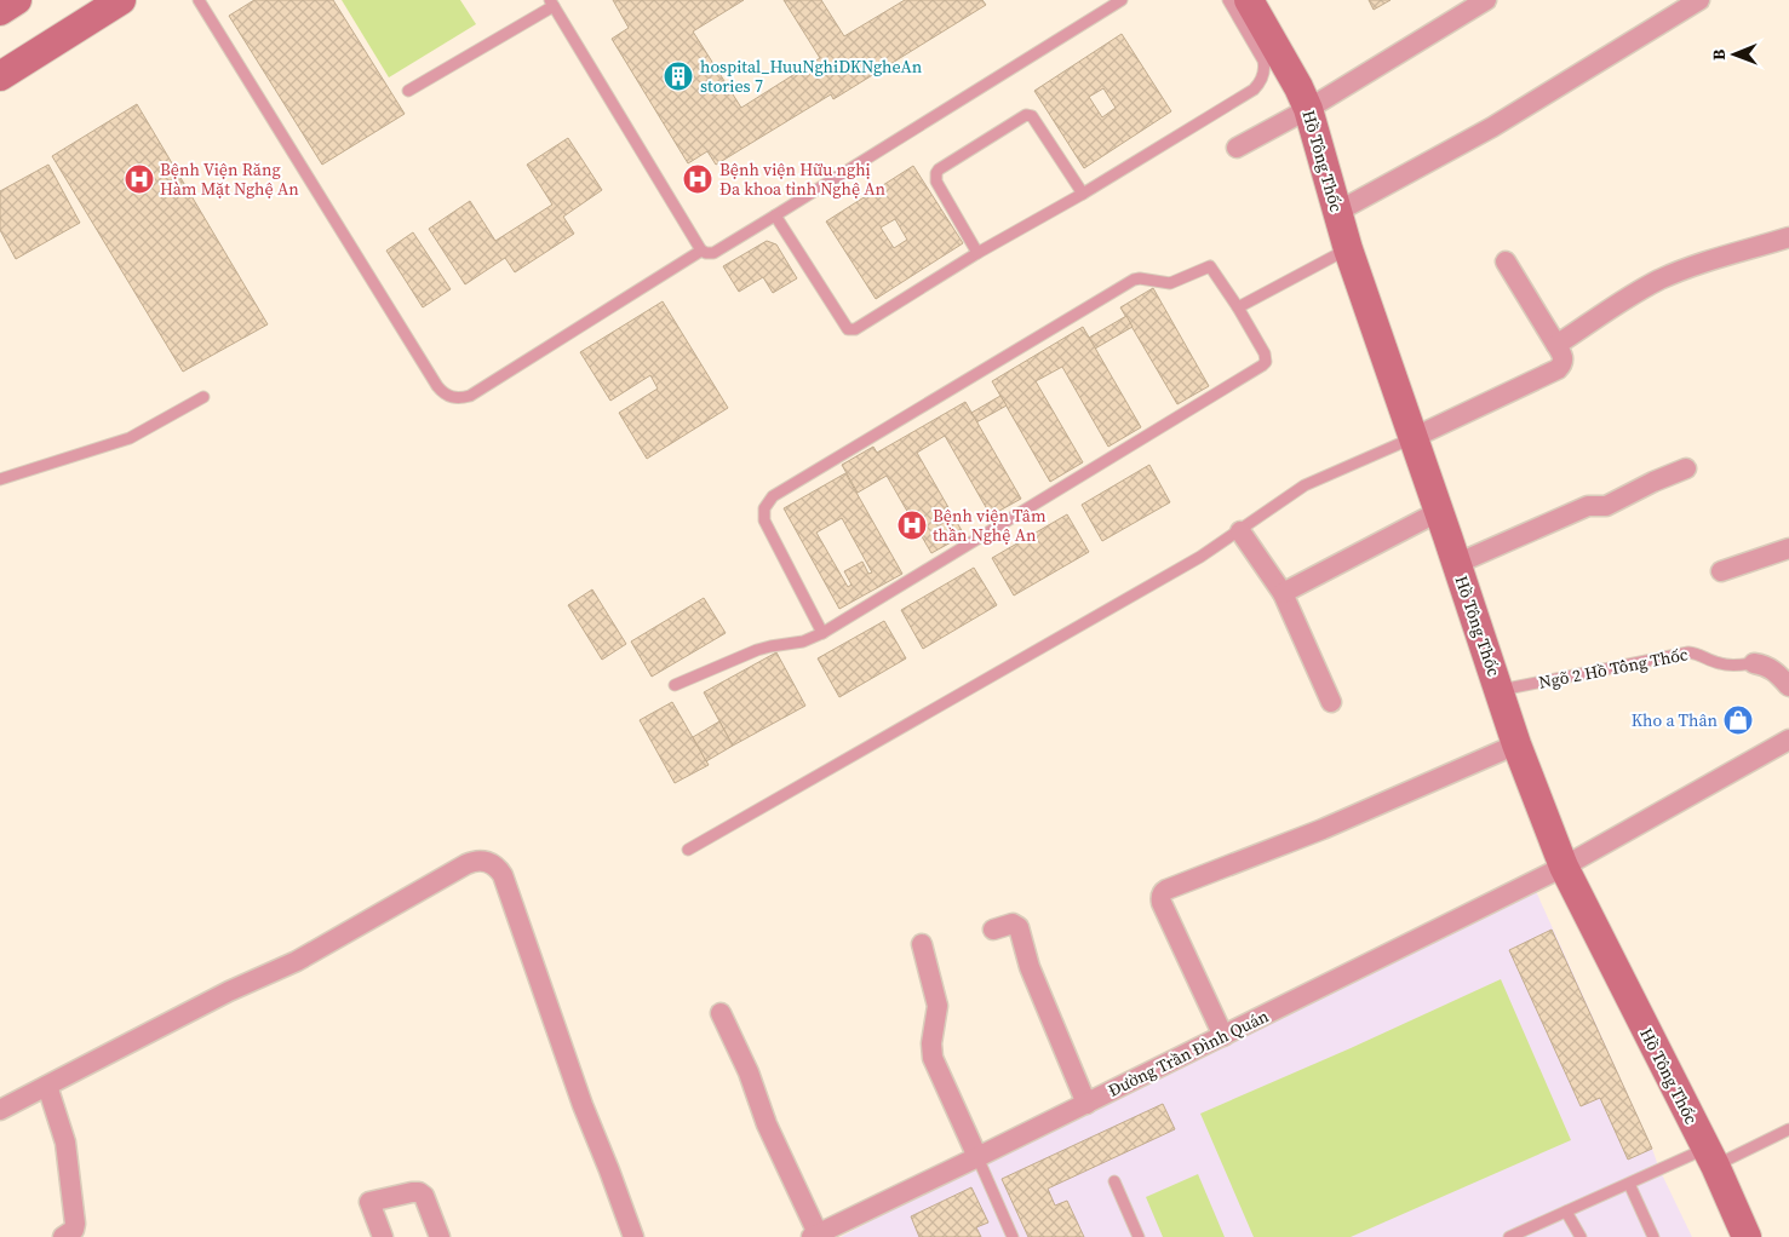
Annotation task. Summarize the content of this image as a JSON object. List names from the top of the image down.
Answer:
{
  "streets": {
    "street": ["Hồ Tông Thốc", "Ngõ 2 Hồ Tông Thốc", "Đường Trần Đình Quán"]
  },
  "crossings": [
    ["Hồ Tông Thốc", "Ngõ 2 Hồ Tông Thốc"],
    ["Hồ Tông Thốc", "Đường Trần Đình Quán"]
  ],
  "places": {
    "building": ["hospital_HuuNghiDKNgheAn stories 7"],
    "hospital": ["Bệnh Viện Răng Hàm Mặt Nghệ An", "Bệnh viện Hữu nghị Đa khoa tỉnh Nghệ An", "Bệnh viện Tâm thần Nghệ An"],
    "shop": ["Kho a Thân"]
  },
  "north": "left"
}
